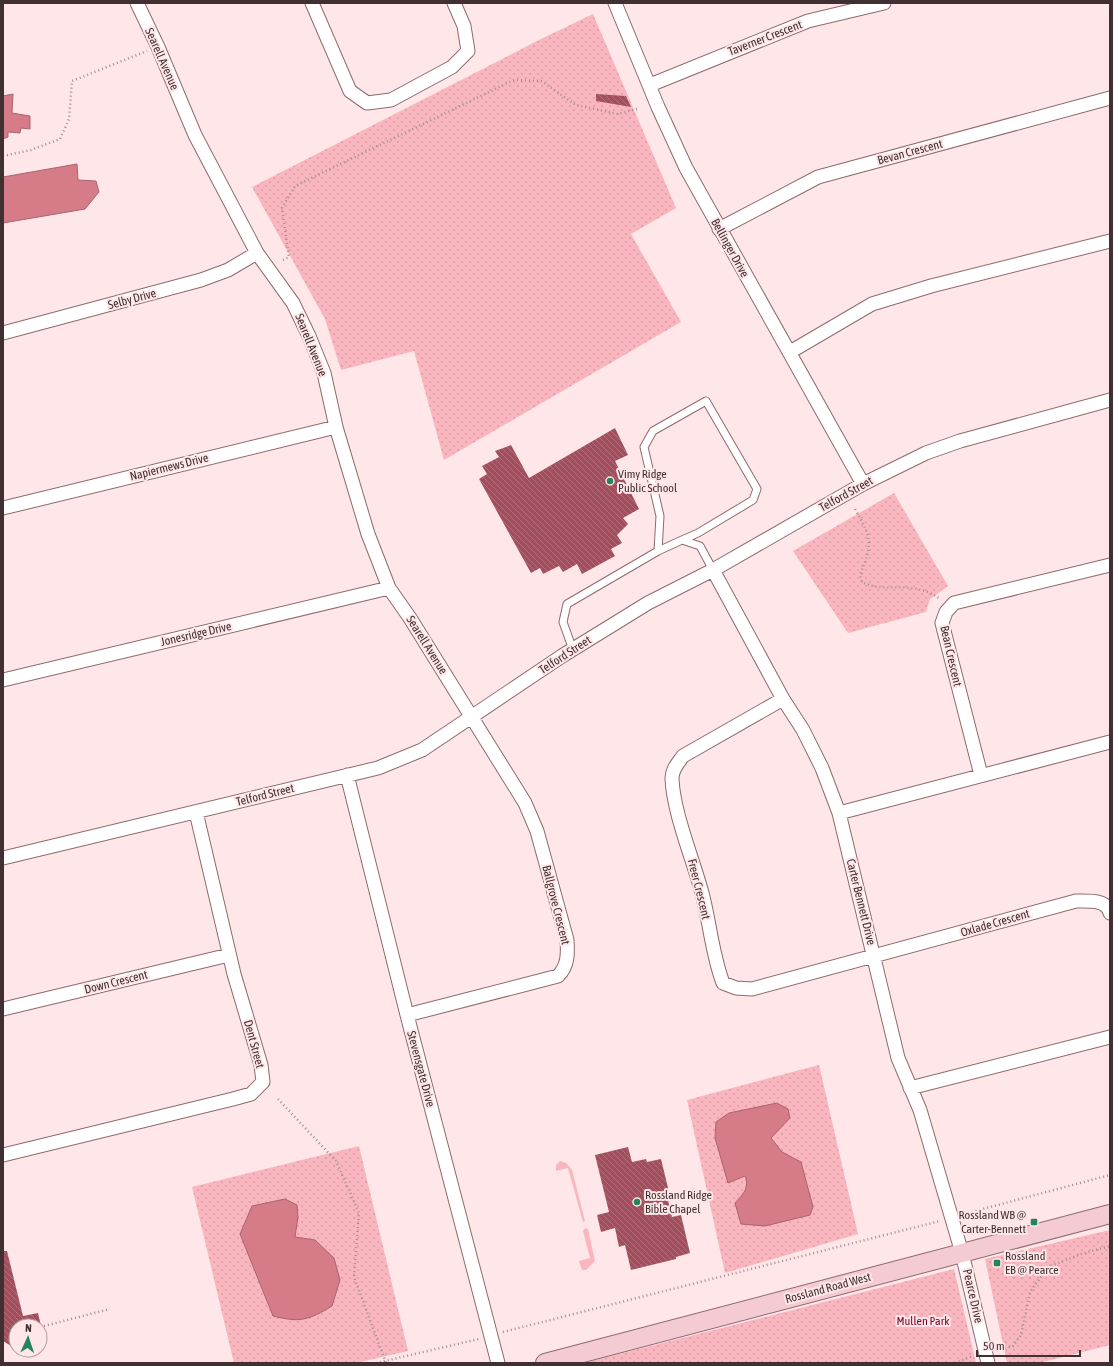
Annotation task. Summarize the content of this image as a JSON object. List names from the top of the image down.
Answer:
{
  "streets": {
    "main road": ["Rossland Road West"],
    "street": [
      "Taverner Crescent",
      "Searell Avenue",
      "Bevan Crescent",
      "Bellinger Drive",
      "Selby Drive",
      "Napiermews Drive",
      "Telford Street",
      "Jonesridge Drive",
      "Bean Crescent",
      "Freer Crescent",
      "Carter Bennett Drive",
      "Ballgrove Crescent",
      "Oxlade Crescent",
      "Down Crescent",
      "Dent Street",
      "Stevensgate Drive",
      "Pearce Drive"
    ]
  },
  "crossings": [
    ["Taverner Crescent", "Bellinger Drive"],
    ["Searell Avenue", "Selby Drive"],
    ["Searell Avenue", "Napiermews Drive"],
    ["Searell Avenue", "Telford Street"],
    ["Searell Avenue", "Jonesridge Drive"],
    ["Searell Avenue", "Ballgrove Crescent"],
    ["Bevan Crescent", "Bellinger Drive"],
    ["Bellinger Drive", "Telford Street"],
    ["Telford Street", "Carter Bennett Drive"],
    ["Telford Street", "Ballgrove Crescent"],
    ["Telford Street", "Dent Street"],
    ["Telford Street", "Stevensgate Drive"],
    ["Freer Crescent", "Carter Bennett Drive"],
    ["Freer Crescent", "Oxlade Crescent"],
    ["Carter Bennett Drive", "Oxlade Crescent"],
    ["Carter Bennett Drive", "Rossland Road West"],
    ["Carter Bennett Drive", "Pearce Drive"],
    ["Ballgrove Crescent", "Stevensgate Drive"],
    ["Down Crescent", "Dent Street"],
    ["Rossland Road West", "Pearce Drive"]
  ],
  "parks": ["Mullen Park"],
  "places": {
    "other": ["Vimy Ridge Public School", "Rossland Ridge Bible Chapel"],
    "transit": ["Rossland WB @ Carter-Bennett", "Rossland EB @ Pearce"]
  },
  "scale_bar": "50 m",
  "north": "top"
}
